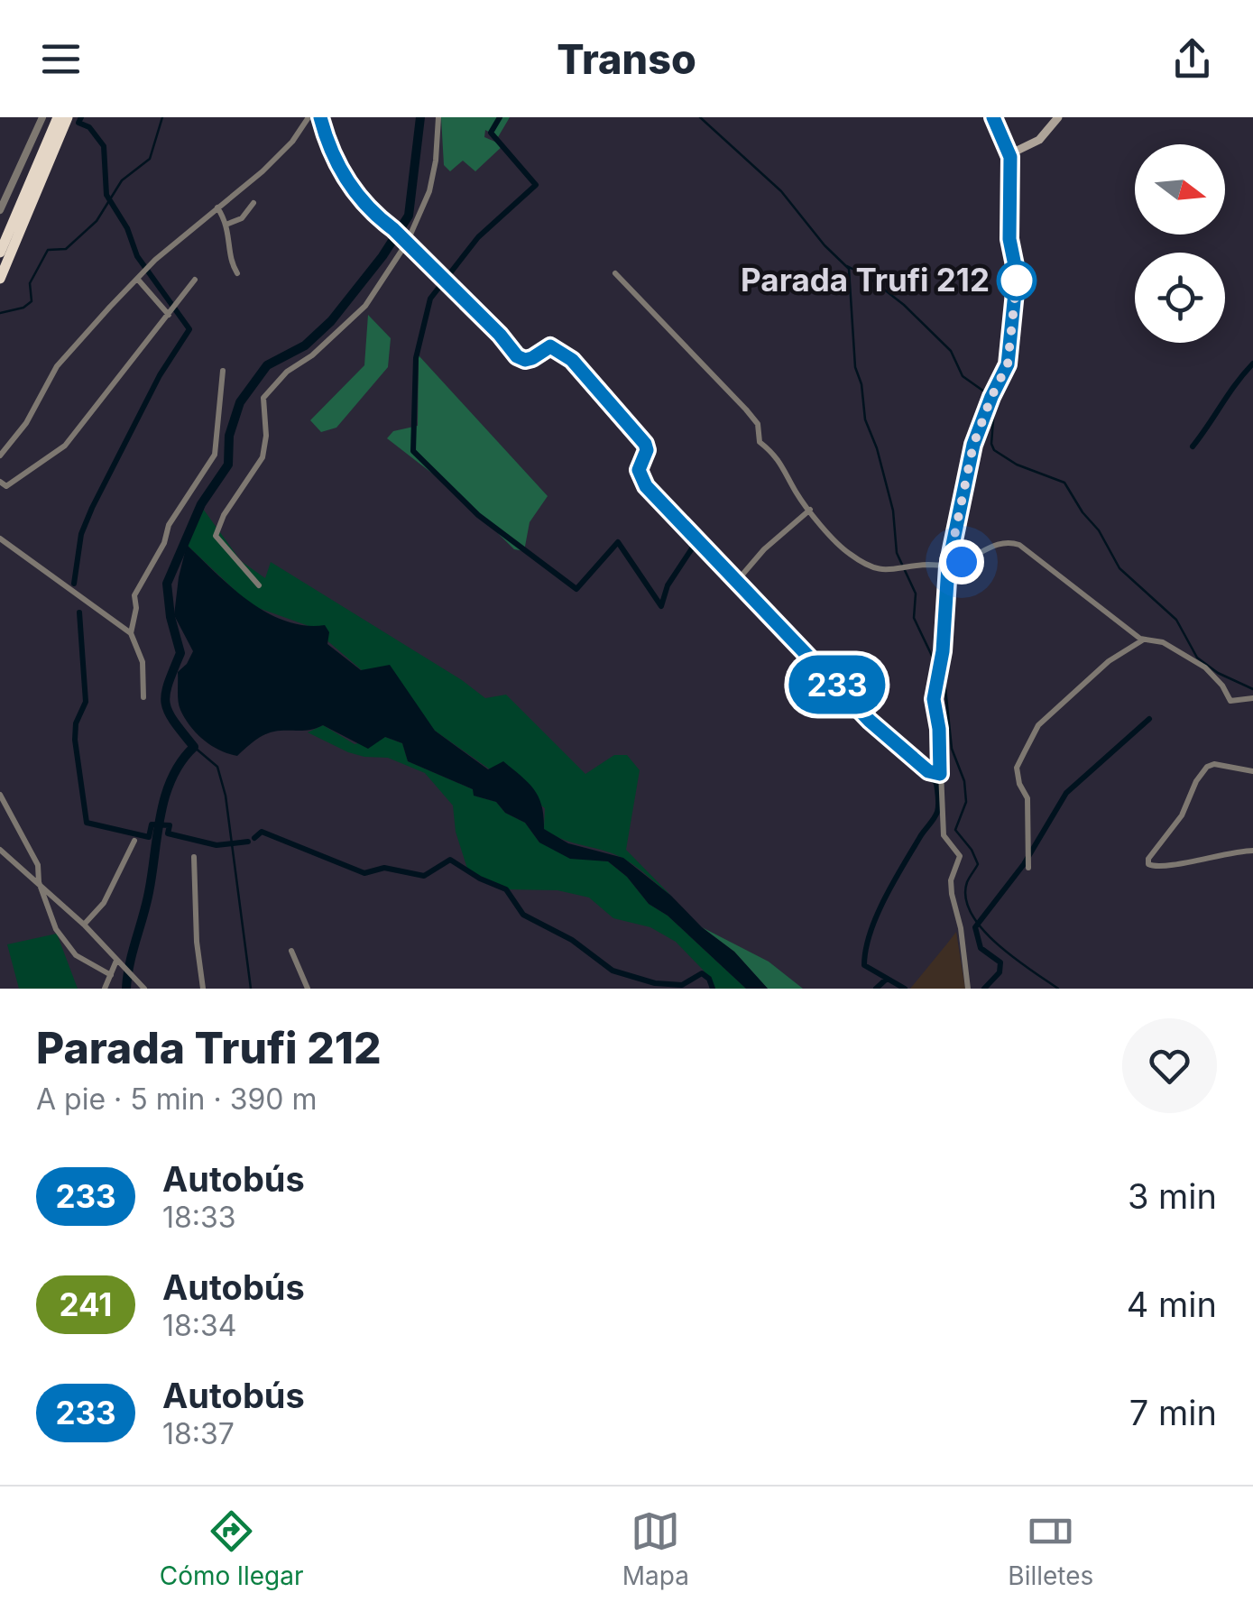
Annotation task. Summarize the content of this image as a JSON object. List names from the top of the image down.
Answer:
{
  "places": ["Parada Trufi 212"],
  "lines": ["bus line 233"],
  "north": "right",
  "page": {
    "header": "Transo",
    "on_map": "233",
    "heading": ["Parada Trufi 212", "A pie · 5 min · 390 m"],
    "list": [
      {
        "mark": "233",
        "name": "Autobús",
        "note": "18:33",
        "value": "3 min"
      },
      {
        "mark": "241",
        "name": "Autobús",
        "note": "18:34",
        "value": "4 min"
      },
      {
        "mark": "233",
        "name": "Autobús",
        "note": "18:37",
        "value": "7 min"
      }
    ],
    "tabs": ["Cómo llegar", "Mapa", "Billetes"]
  }
}
